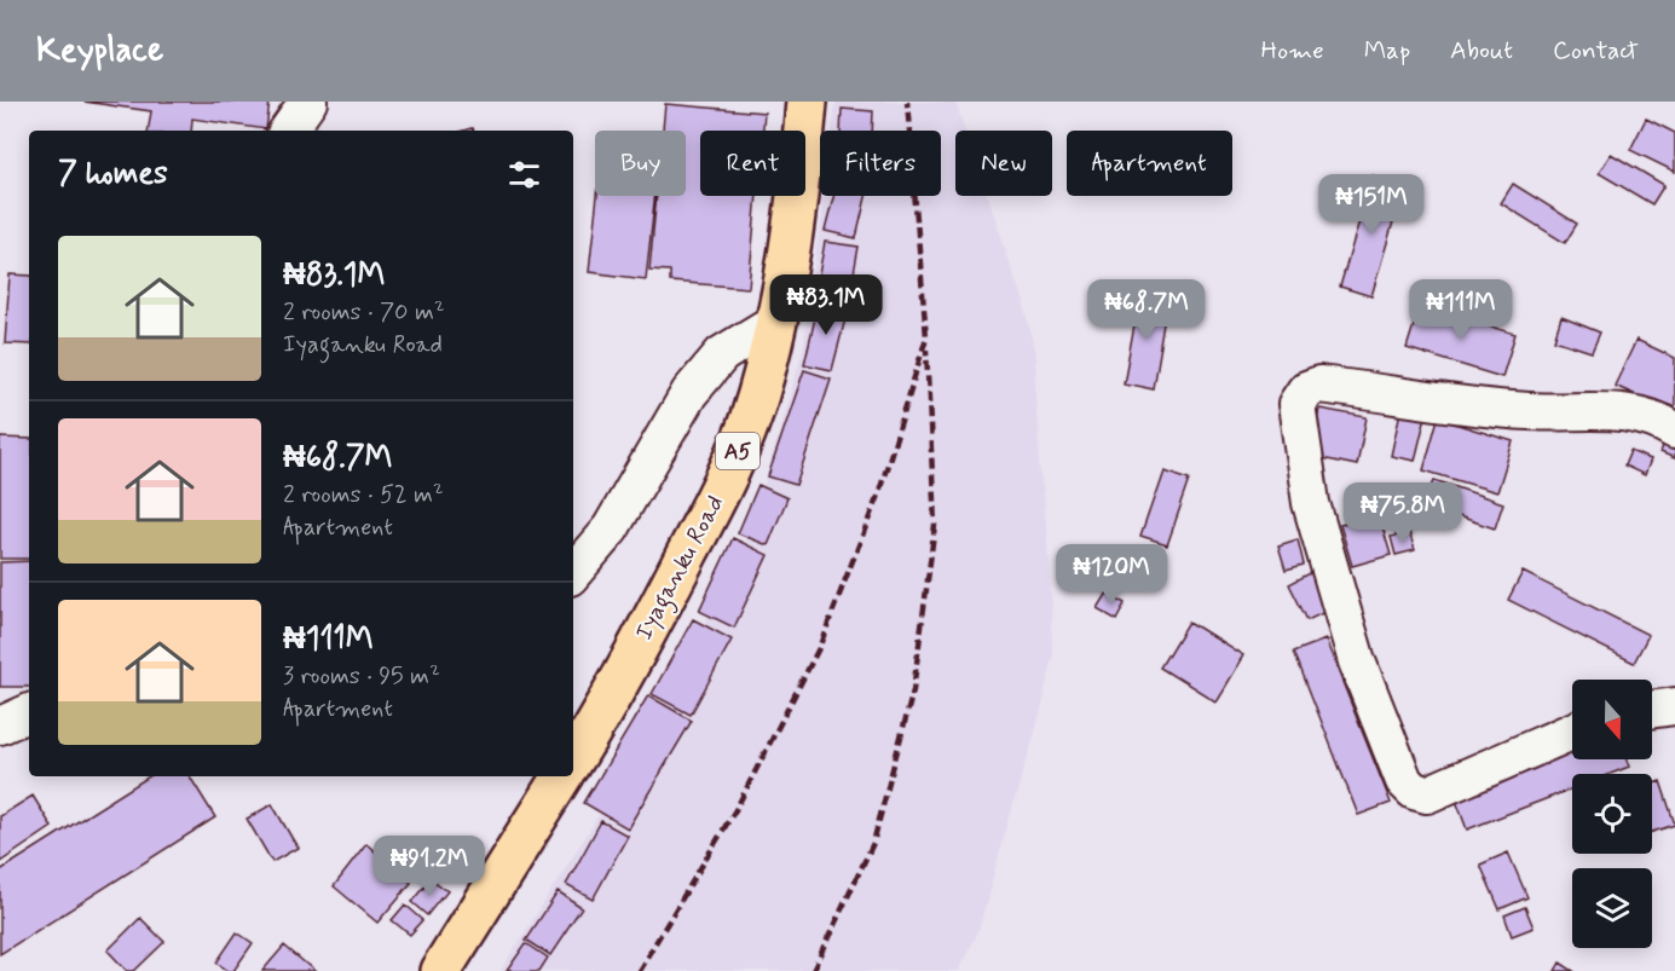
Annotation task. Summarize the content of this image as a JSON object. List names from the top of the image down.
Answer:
{
  "streets": {
    "highway": ["A5", "Iyaganku Road"]
  },
  "north": "bottom",
  "page": {
    "header": "Keyplace",
    "nav": [
      "Home",
      "Map",
      "About",
      "Contact"
    ],
    "chip": [
      "Buy",
      "Rent",
      "Filters",
      "New",
      "Apartment"
    ],
    "heading": "7 homes",
    "price": [
      "₦151M",
      "₦83.1M",
      "₦68.7M",
      "₦111M",
      "₦75.8M",
      "₦120M",
      "₦91.2M"
    ],
    "list": [
      {
        "name": "₦83.1M",
        "note": "2 rooms · 70 m² · Iyaganku Road"
      },
      {
        "name": "₦68.7M",
        "note": "2 rooms · 52 m² · Apartment"
      },
      {
        "name": "₦111M",
        "note": "3 rooms · 95 m² · Apartment"
      }
    ]
  }
}
